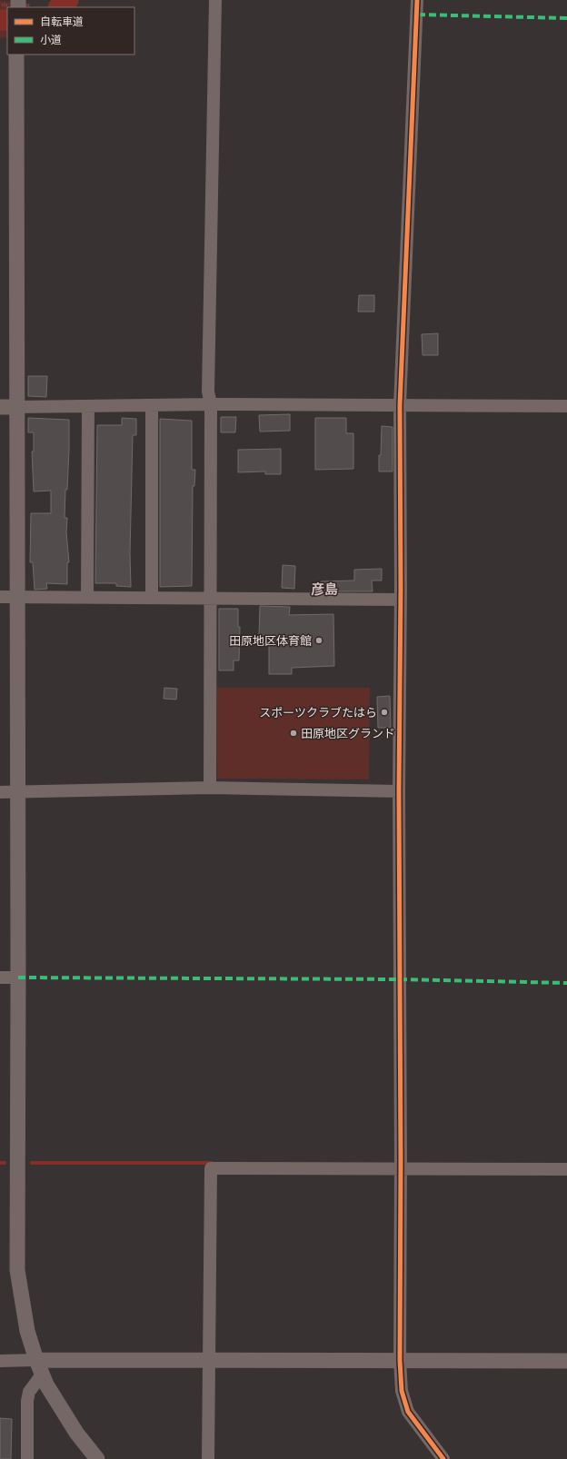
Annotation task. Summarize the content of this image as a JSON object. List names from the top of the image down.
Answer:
{
  "districts": ["彦島"],
  "places": ["田原地区体育館", "スポーツクラブたはら", "田原地区グランド"],
  "legend": ["自転車道", "小道"]
}
